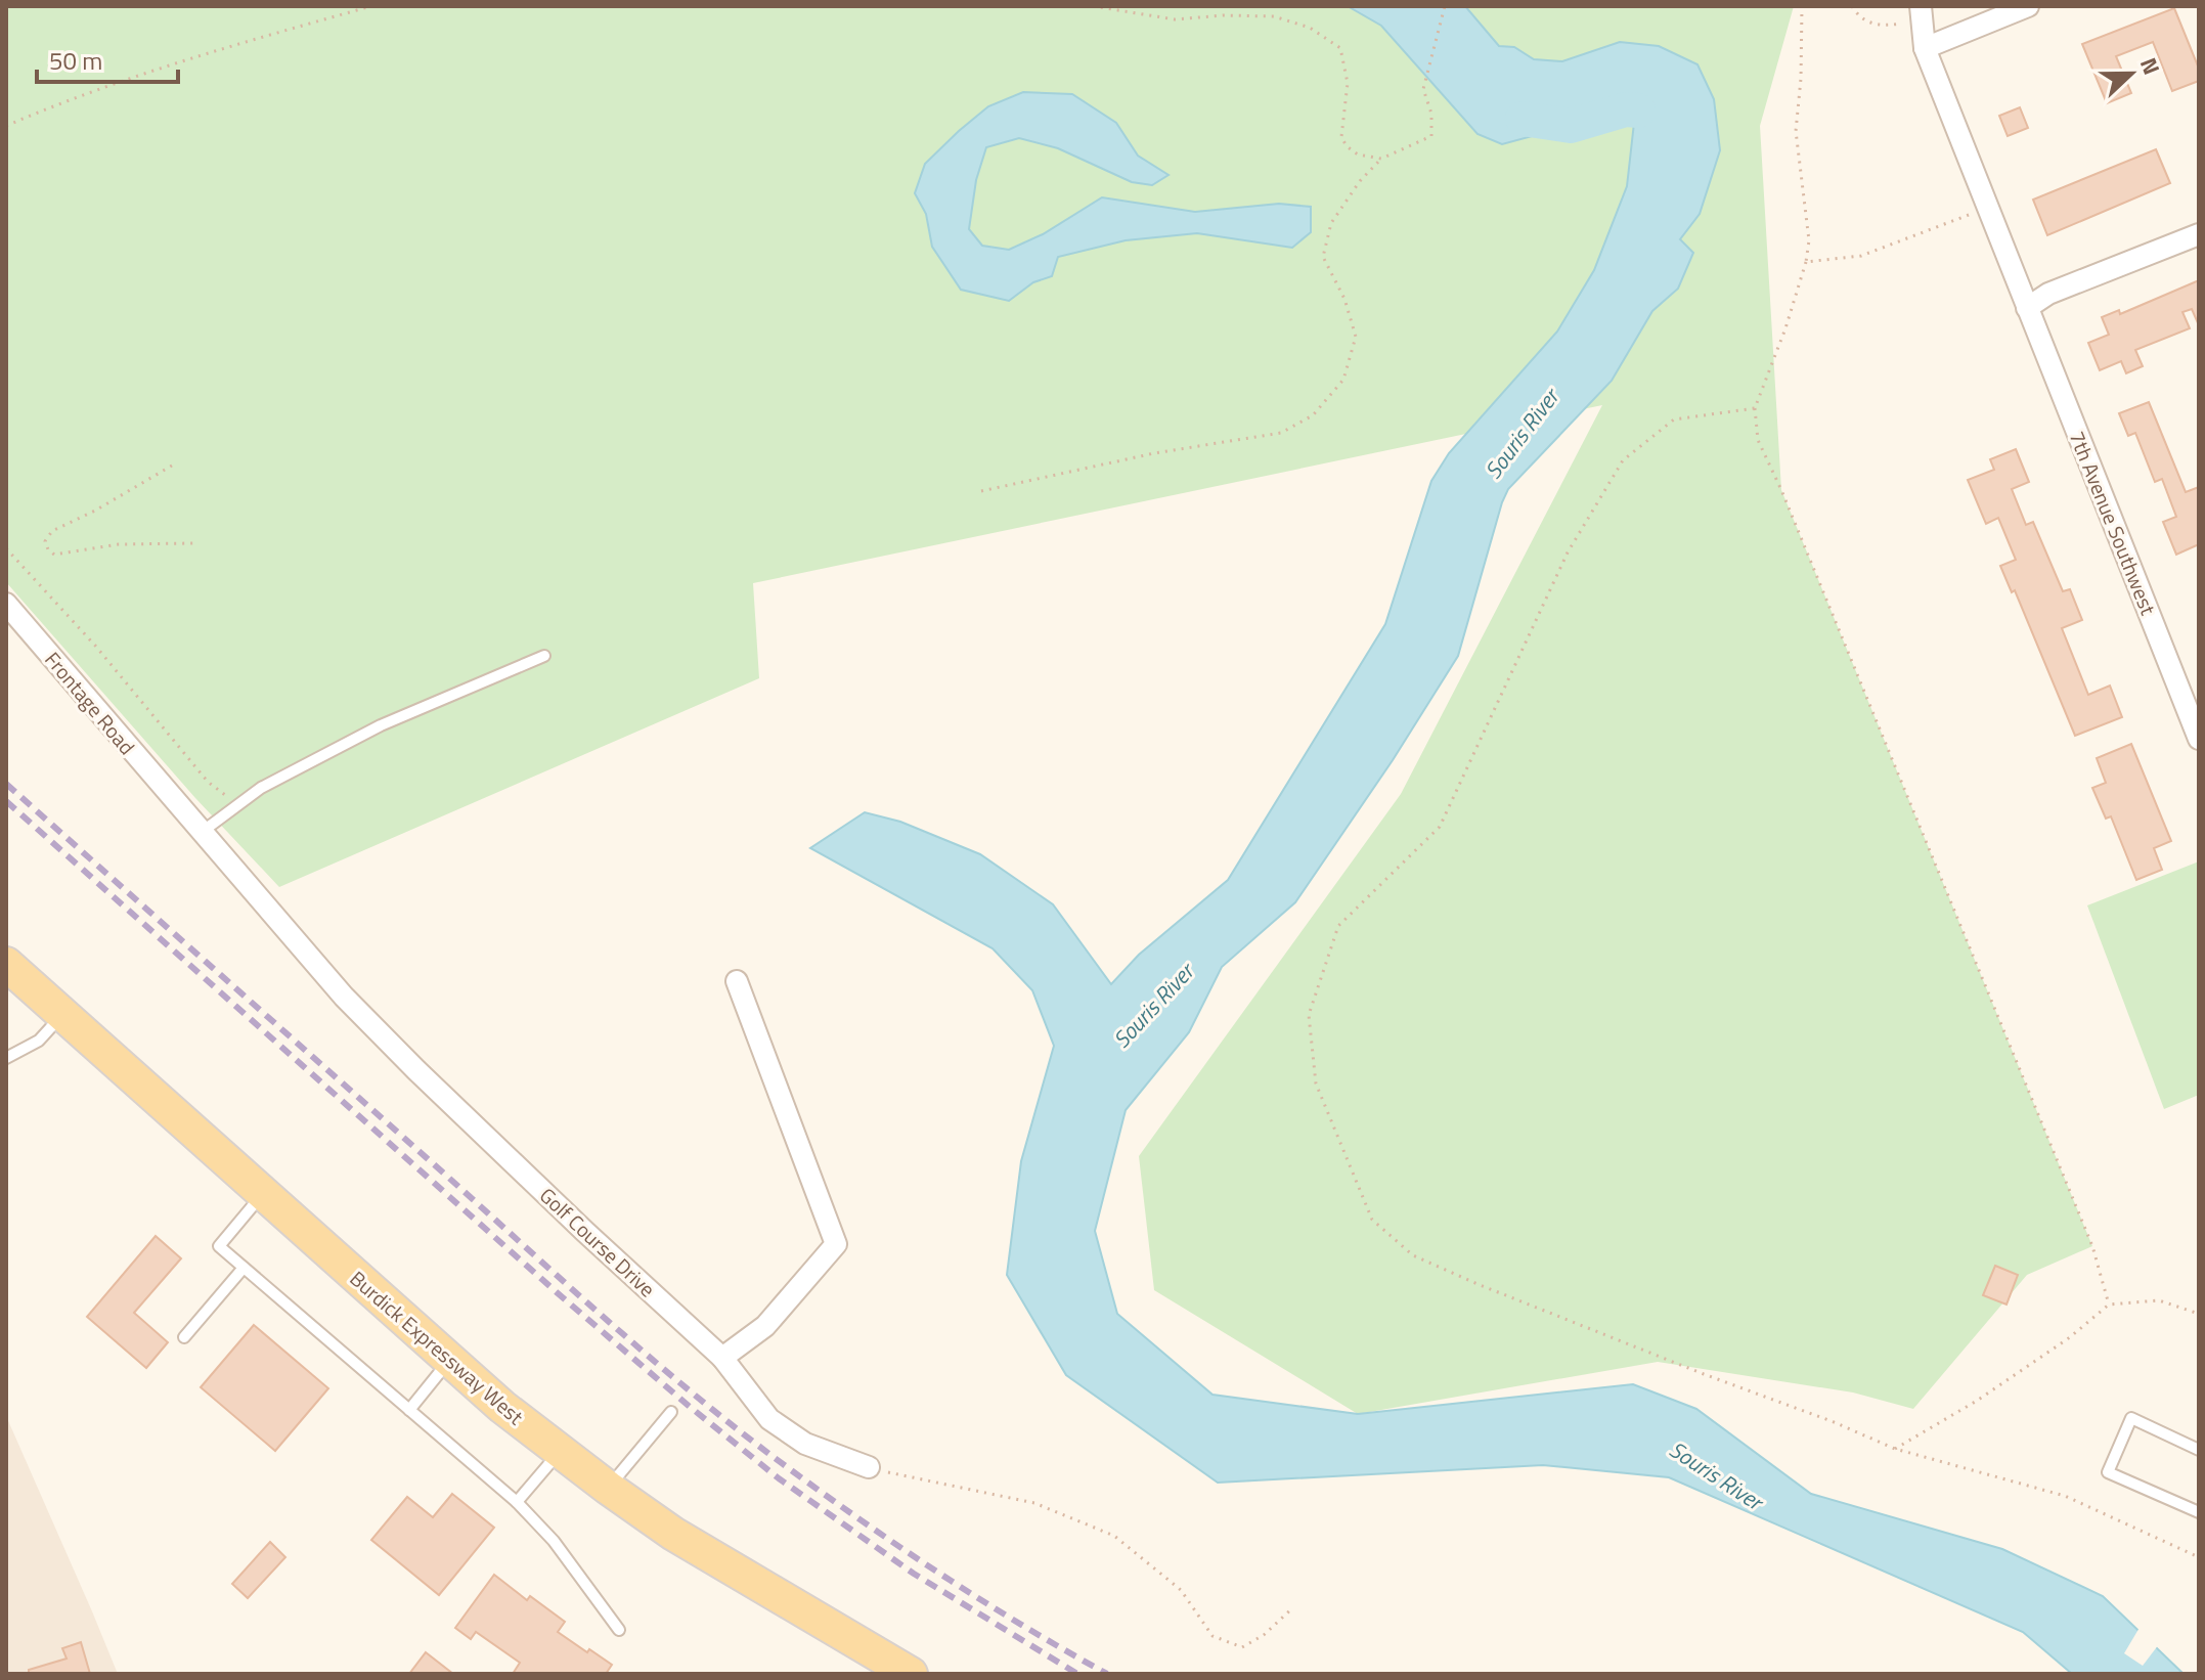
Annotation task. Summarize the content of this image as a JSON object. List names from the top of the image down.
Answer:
{
  "streets": {
    "main road": ["Burdick Expressway West"],
    "street": ["7th Avenue Southwest", "Frontage Road", "Golf Course Drive"]
  },
  "crossings": [
    ["Frontage Road", "Golf Course Drive"]
  ],
  "water": ["Souris River"],
  "scale_bar": "50 m",
  "north": "right"
}
